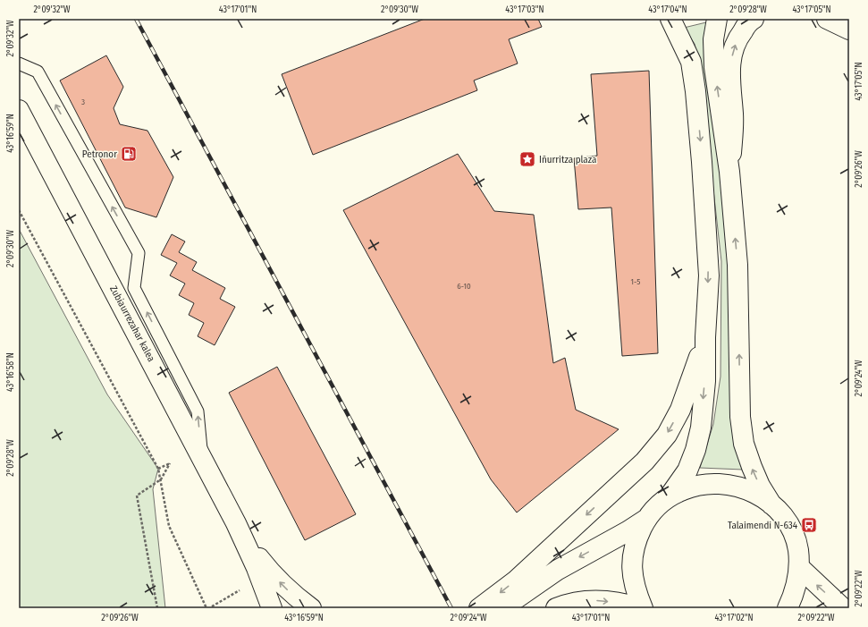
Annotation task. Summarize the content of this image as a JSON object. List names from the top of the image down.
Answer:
{
  "streets": {
    "main road": ["Zubiaurrezahar kalea"]
  },
  "places": {
    "fuel station": ["Petronor"],
    "place": ["Iñurritza plaza"],
    "bus stop": ["Talaimendi N-634"]
  },
  "house_numbers": ["3", "1-5", "6-10"],
  "coordinates": [
    "2°09'32\"W",
    "43°17'01\"N",
    "2°09'30\"W",
    "43°17'03\"N",
    "43°17'04\"N",
    "2°09'28\"W",
    "43°17'05\"N",
    "43°16'59\"N",
    "2°09'26\"W",
    "43°16'58\"N",
    "2°09'24\"W",
    "2°09'22\"W",
    "43°17'02\"N"
  ]
}
